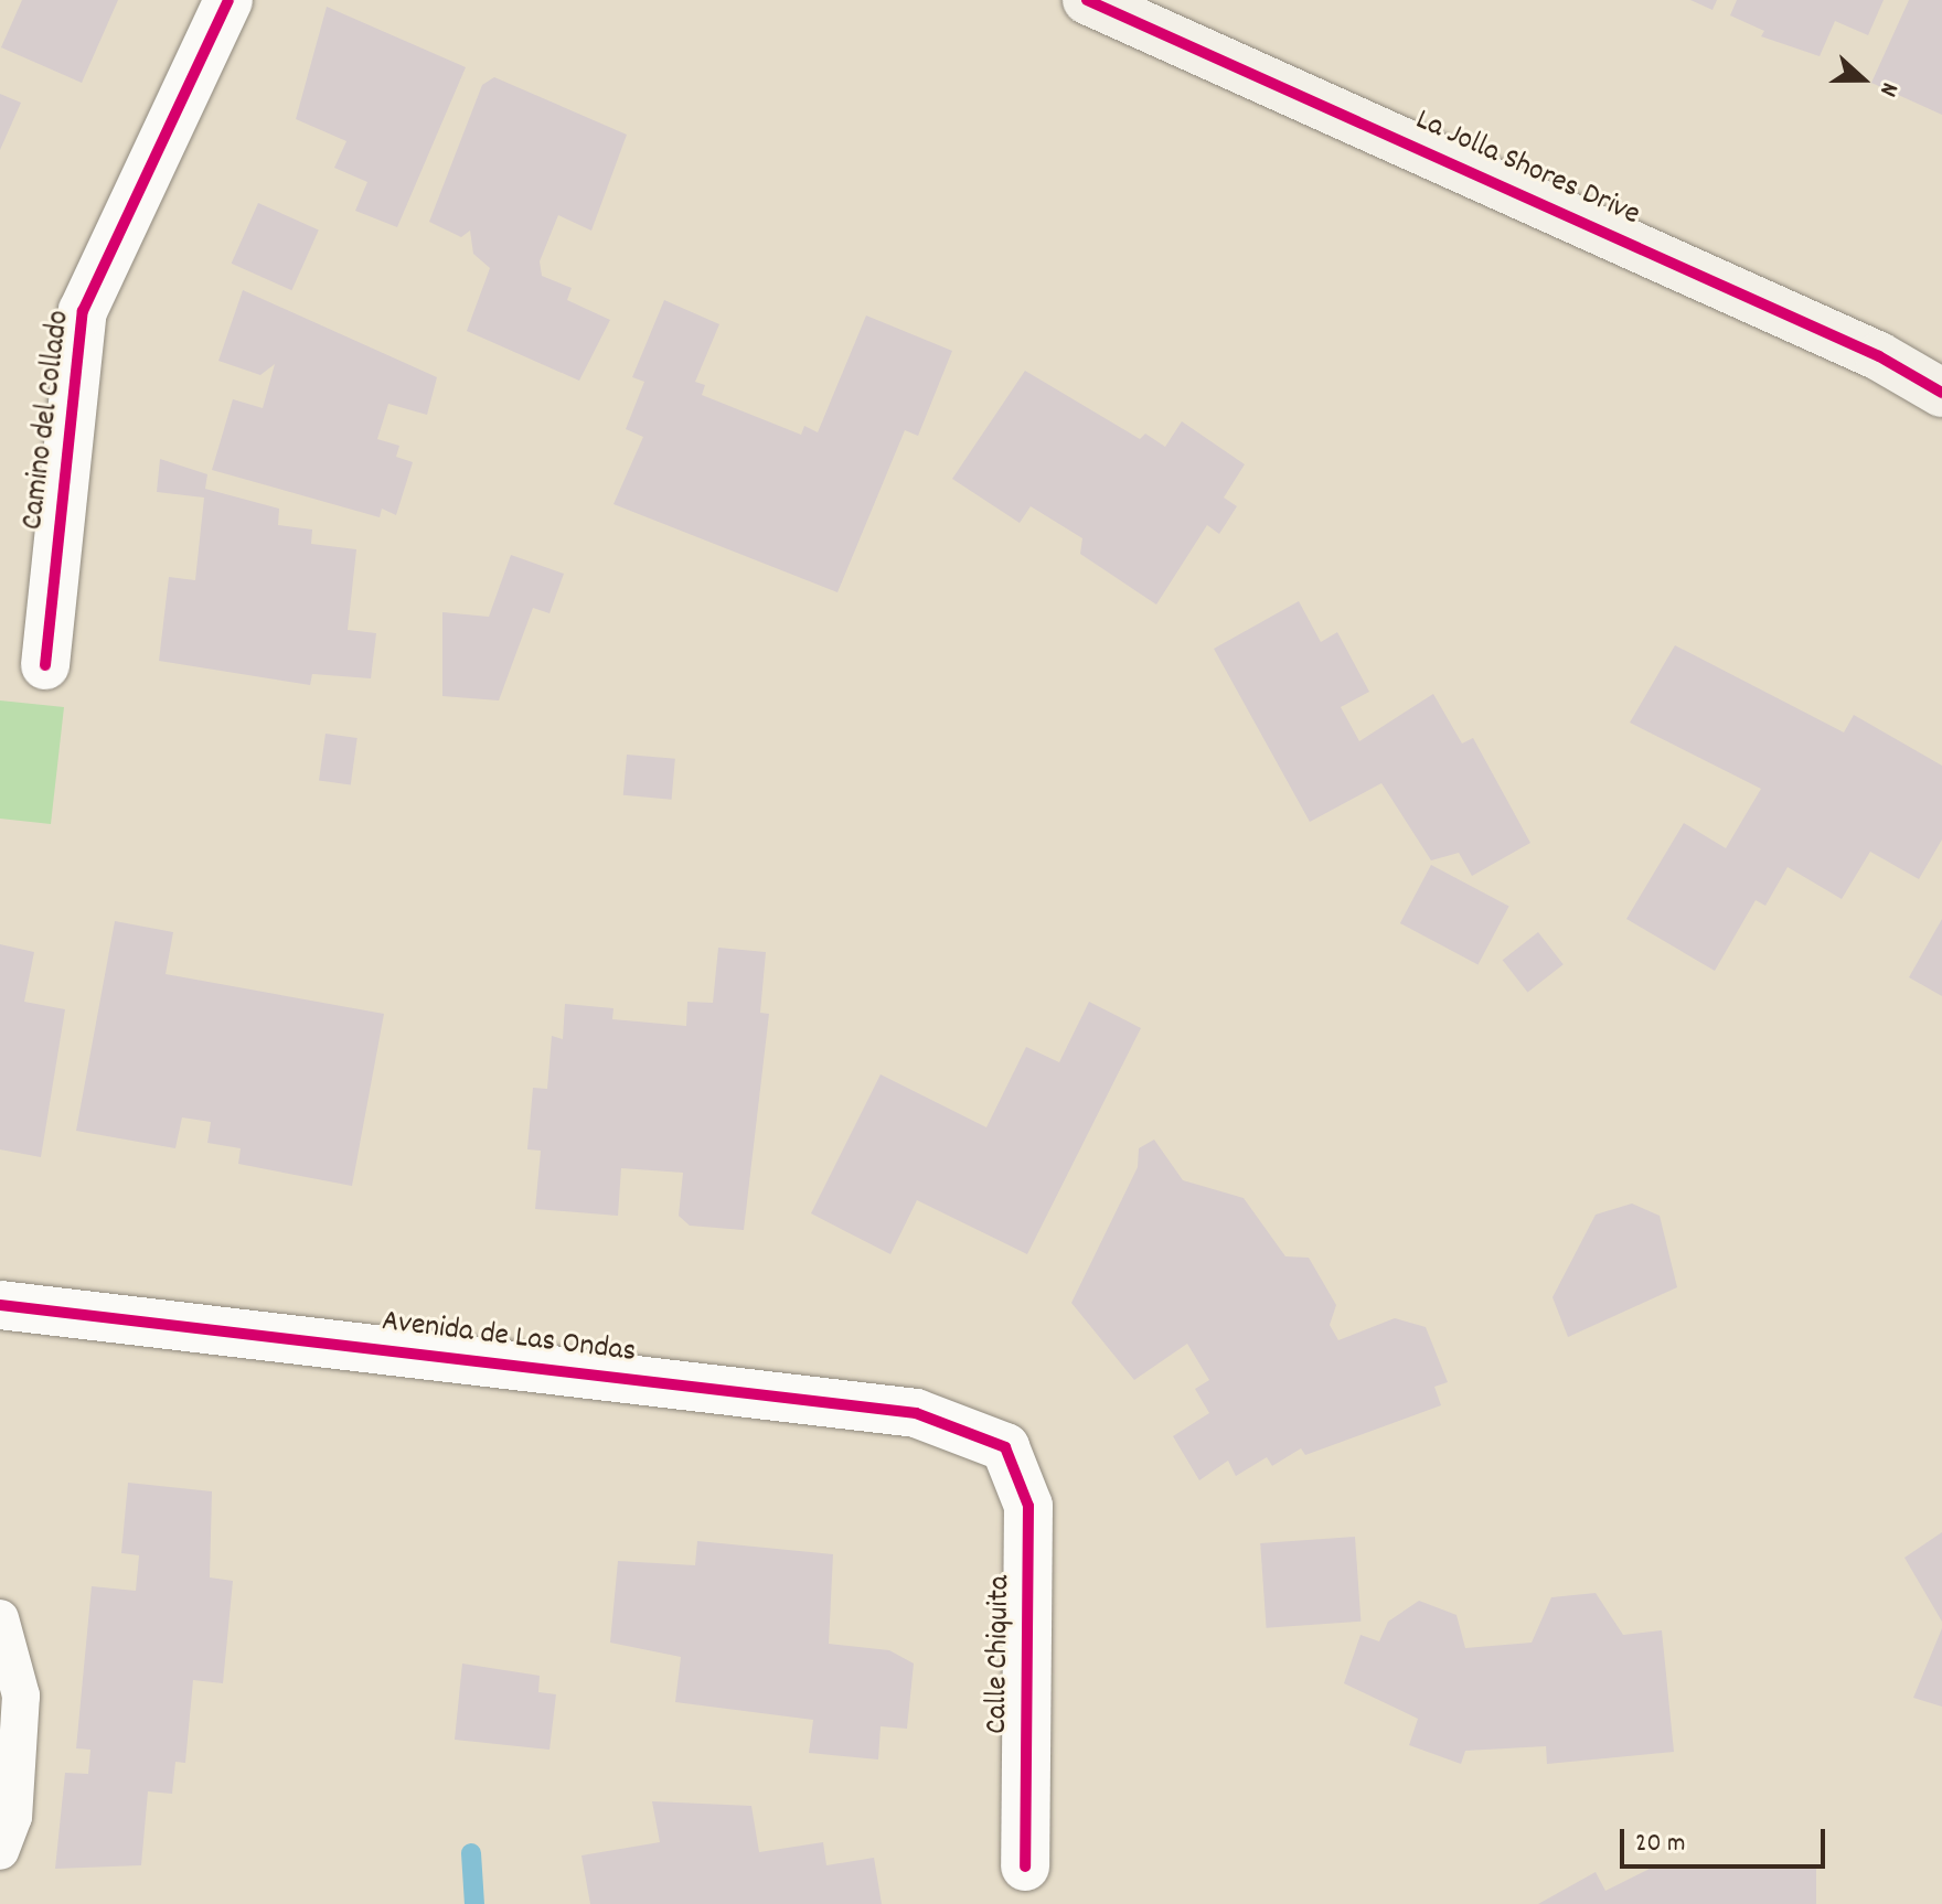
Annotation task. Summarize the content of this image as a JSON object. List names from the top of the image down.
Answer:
{
  "streets": {
    "main road": ["La Jolla Shores Drive"],
    "street": ["Camino del Collado", "Avenida de Las Ondas", "Calle Chiquita"]
  },
  "crossings": [
    ["Avenida de Las Ondas", "Calle Chiquita"]
  ],
  "scale_bar": "20 m",
  "north": "right"
}
